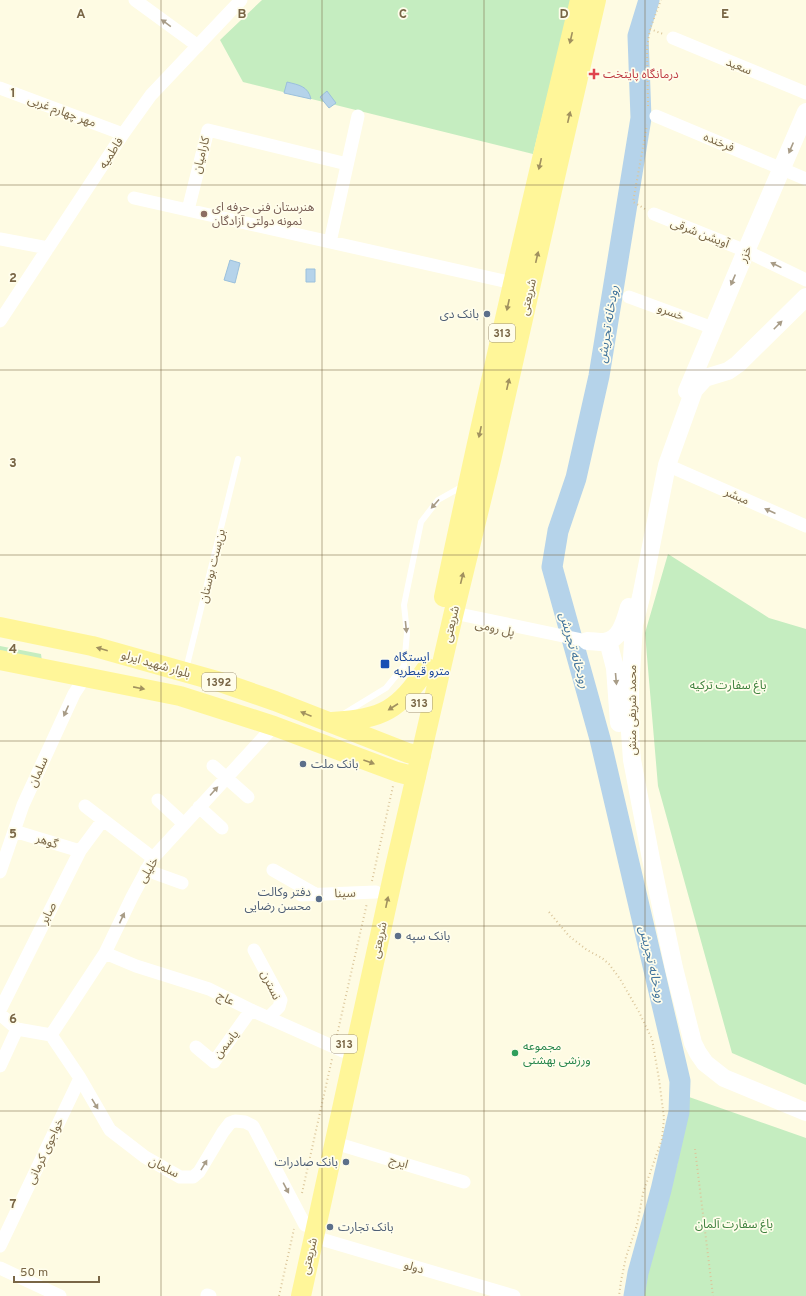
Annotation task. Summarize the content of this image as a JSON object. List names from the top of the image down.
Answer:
{
  "streets": {
    "main road": [
      "شریعتی",
      "313",
      "بلوار شهید ایرلو",
      "1392"
    ],
    "street": [
      "سعید",
      "مهر چهارم غربی",
      "فرخنده",
      "فاطمیه",
      "کارامیان",
      "آویشن شرقی",
      "خزر",
      "خسرو",
      "مبشر",
      "پل رومی",
      "محمد شریفی منش",
      "سلمان",
      "گوهر",
      "خلیلی",
      "سینا",
      "صابر",
      "نسترن",
      "عاج",
      "یاسمن",
      "خواجوی کرمانی",
      "ایرج",
      "دولو"
    ],
    "lane": ["بن‌بست بوستان"]
  },
  "crossings": [
    ["مهر چهارم غربی", "فاطمیه"],
    ["فرخنده", "خزر"],
    ["آویشن شرقی", "خزر"],
    ["خزر", "خسرو"],
    ["خزر", "محمد شریفی منش"],
    ["شریعتی", "پل رومی"],
    ["شریعتی", "بلوار شهید ایرلو"],
    ["شریعتی", "سلمان"],
    ["شریعتی", "سینا"],
    ["شریعتی", "عاج"],
    ["شریعتی", "ایرج"],
    ["شریعتی", "دولو"],
    ["مبشر", "محمد شریفی منش"],
    ["بن‌بست بوستان", "بلوار شهید ایرلو"],
    ["پل رومی", "محمد شریفی منش"],
    ["بلوار شهید ایرلو", "سلمان"],
    ["بلوار شهید ایرلو", "خلیلی"],
    ["سلمان", "گوهر"],
    ["سلمان", "خلیلی"],
    ["سلمان", "خواجوی کرمانی"],
    ["سلمان", "دولو"],
    ["گوهر", "صابر"],
    ["خلیلی", "عاج"],
    ["نسترن", "عاج"],
    ["عاج", "یاسمن"]
  ],
  "one_way": ["آویشن شرقی", "خزر", "مبشر"],
  "water": ["رودخانه تجریش"],
  "parks": ["باغ سفارت ترکیه", "باغ سفارت آلمان"],
  "places": {
    "health": ["درمانگاه پایتخت"],
    "other": [
      "هنرستان فنی حرفه ای نمونه دولتی آزادگان",
      "بانک دی",
      "بانک ملت",
      "دفتر وکالت محسن رضایی",
      "بانک سپه",
      "مجموعه ورزشی بهشتی",
      "بانک صادرات",
      "بانک تجارت"
    ],
    "transit": ["ایستگاه مترو قیطریه"]
  },
  "scale_bar": "50 m",
  "grid": {
    "columns": [
      "A",
      "B",
      "C",
      "D",
      "E"
    ],
    "rows": [
      "1",
      "2",
      "3",
      "4",
      "5",
      "6",
      "7"
    ]
  }
}
